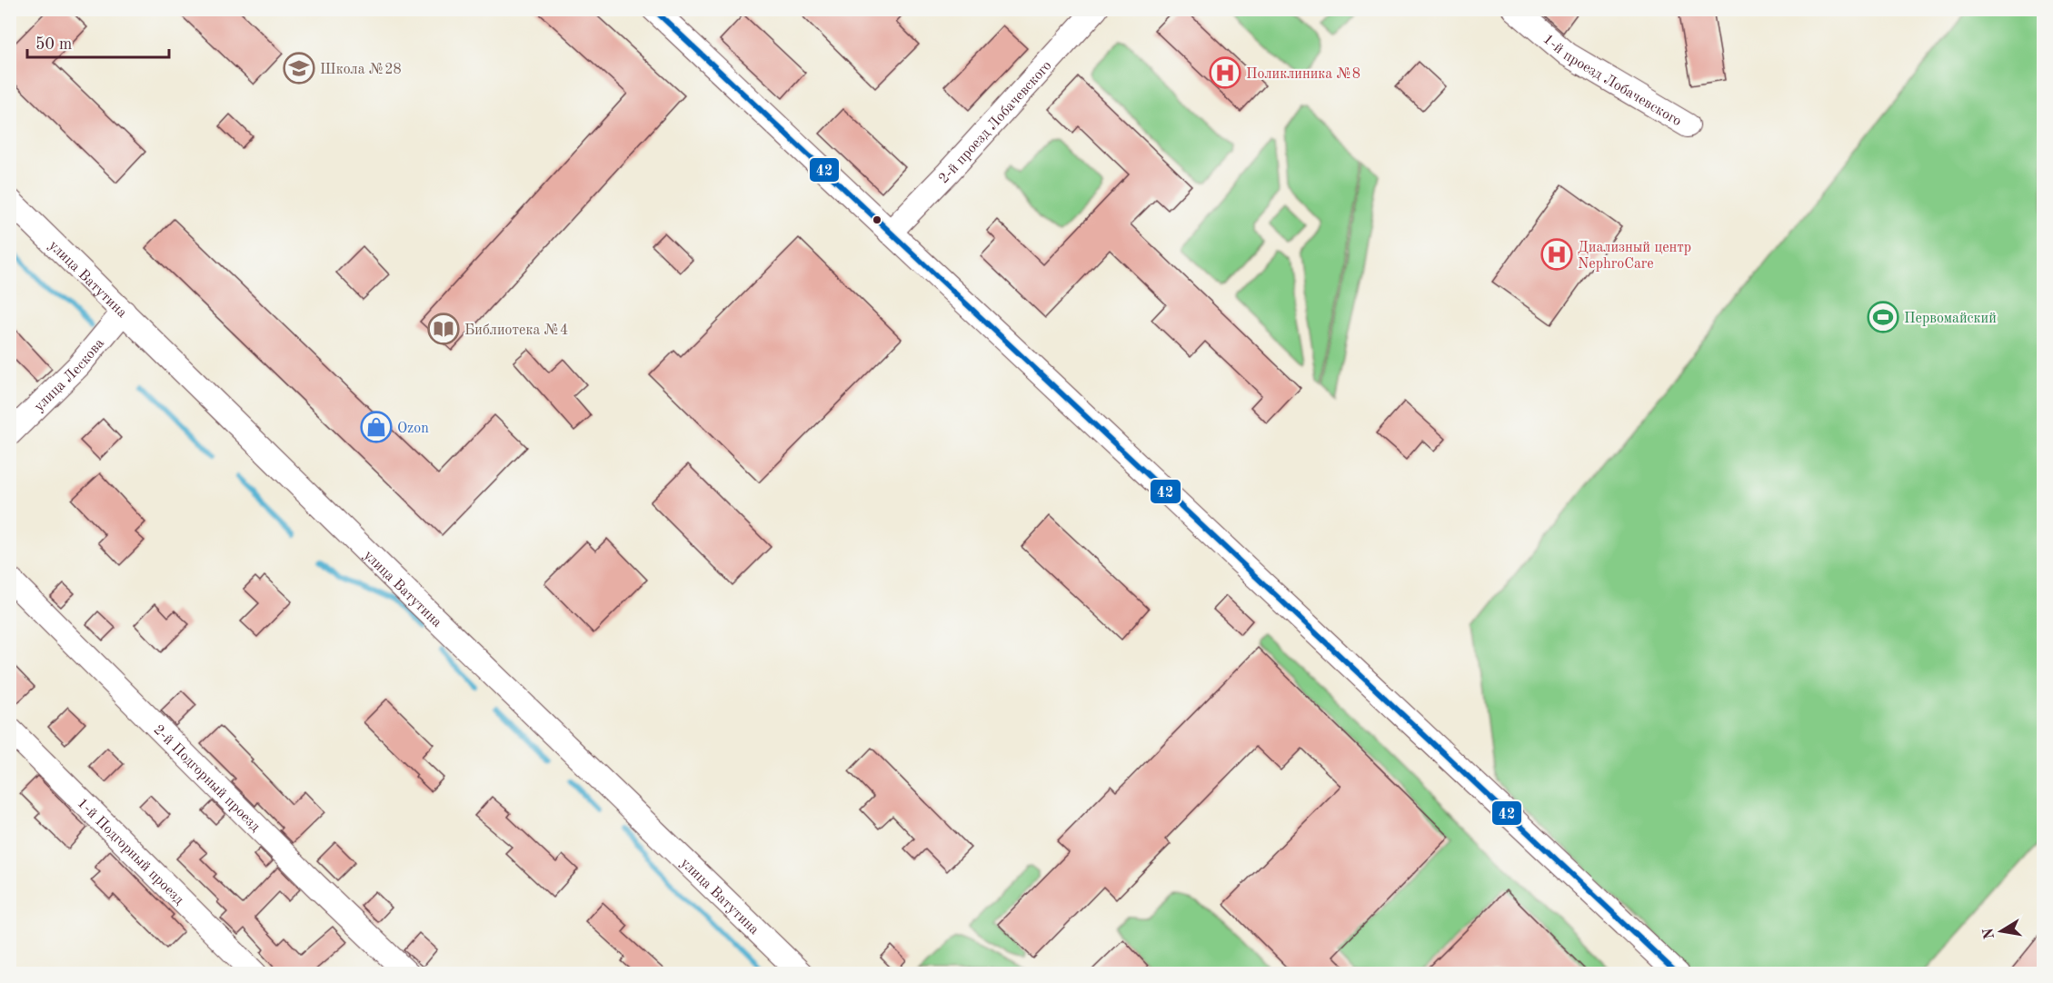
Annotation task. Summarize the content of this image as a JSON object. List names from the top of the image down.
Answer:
{
  "streets": {
    "street": [
      "1-й проезд Лобачевского",
      "2-й проезд Лобачевского",
      "улица Ватутина",
      "улица Лескова",
      "2-й Подгорный проезд",
      "1-й Подгорный проезд"
    ]
  },
  "crossings": [
    ["улица Ватутина", "улица Лескова"]
  ],
  "places": {
    "school or university": ["Школа №28"],
    "hospital": ["Поликлиника №8", "Диализный центр NephroCare"],
    "sports": ["Первомайский"],
    "library": ["Библиотека №4"],
    "shop": ["Ozon"]
  },
  "lines": ["transit line 42"],
  "scale_bar": "50 m",
  "north": "left"
}
